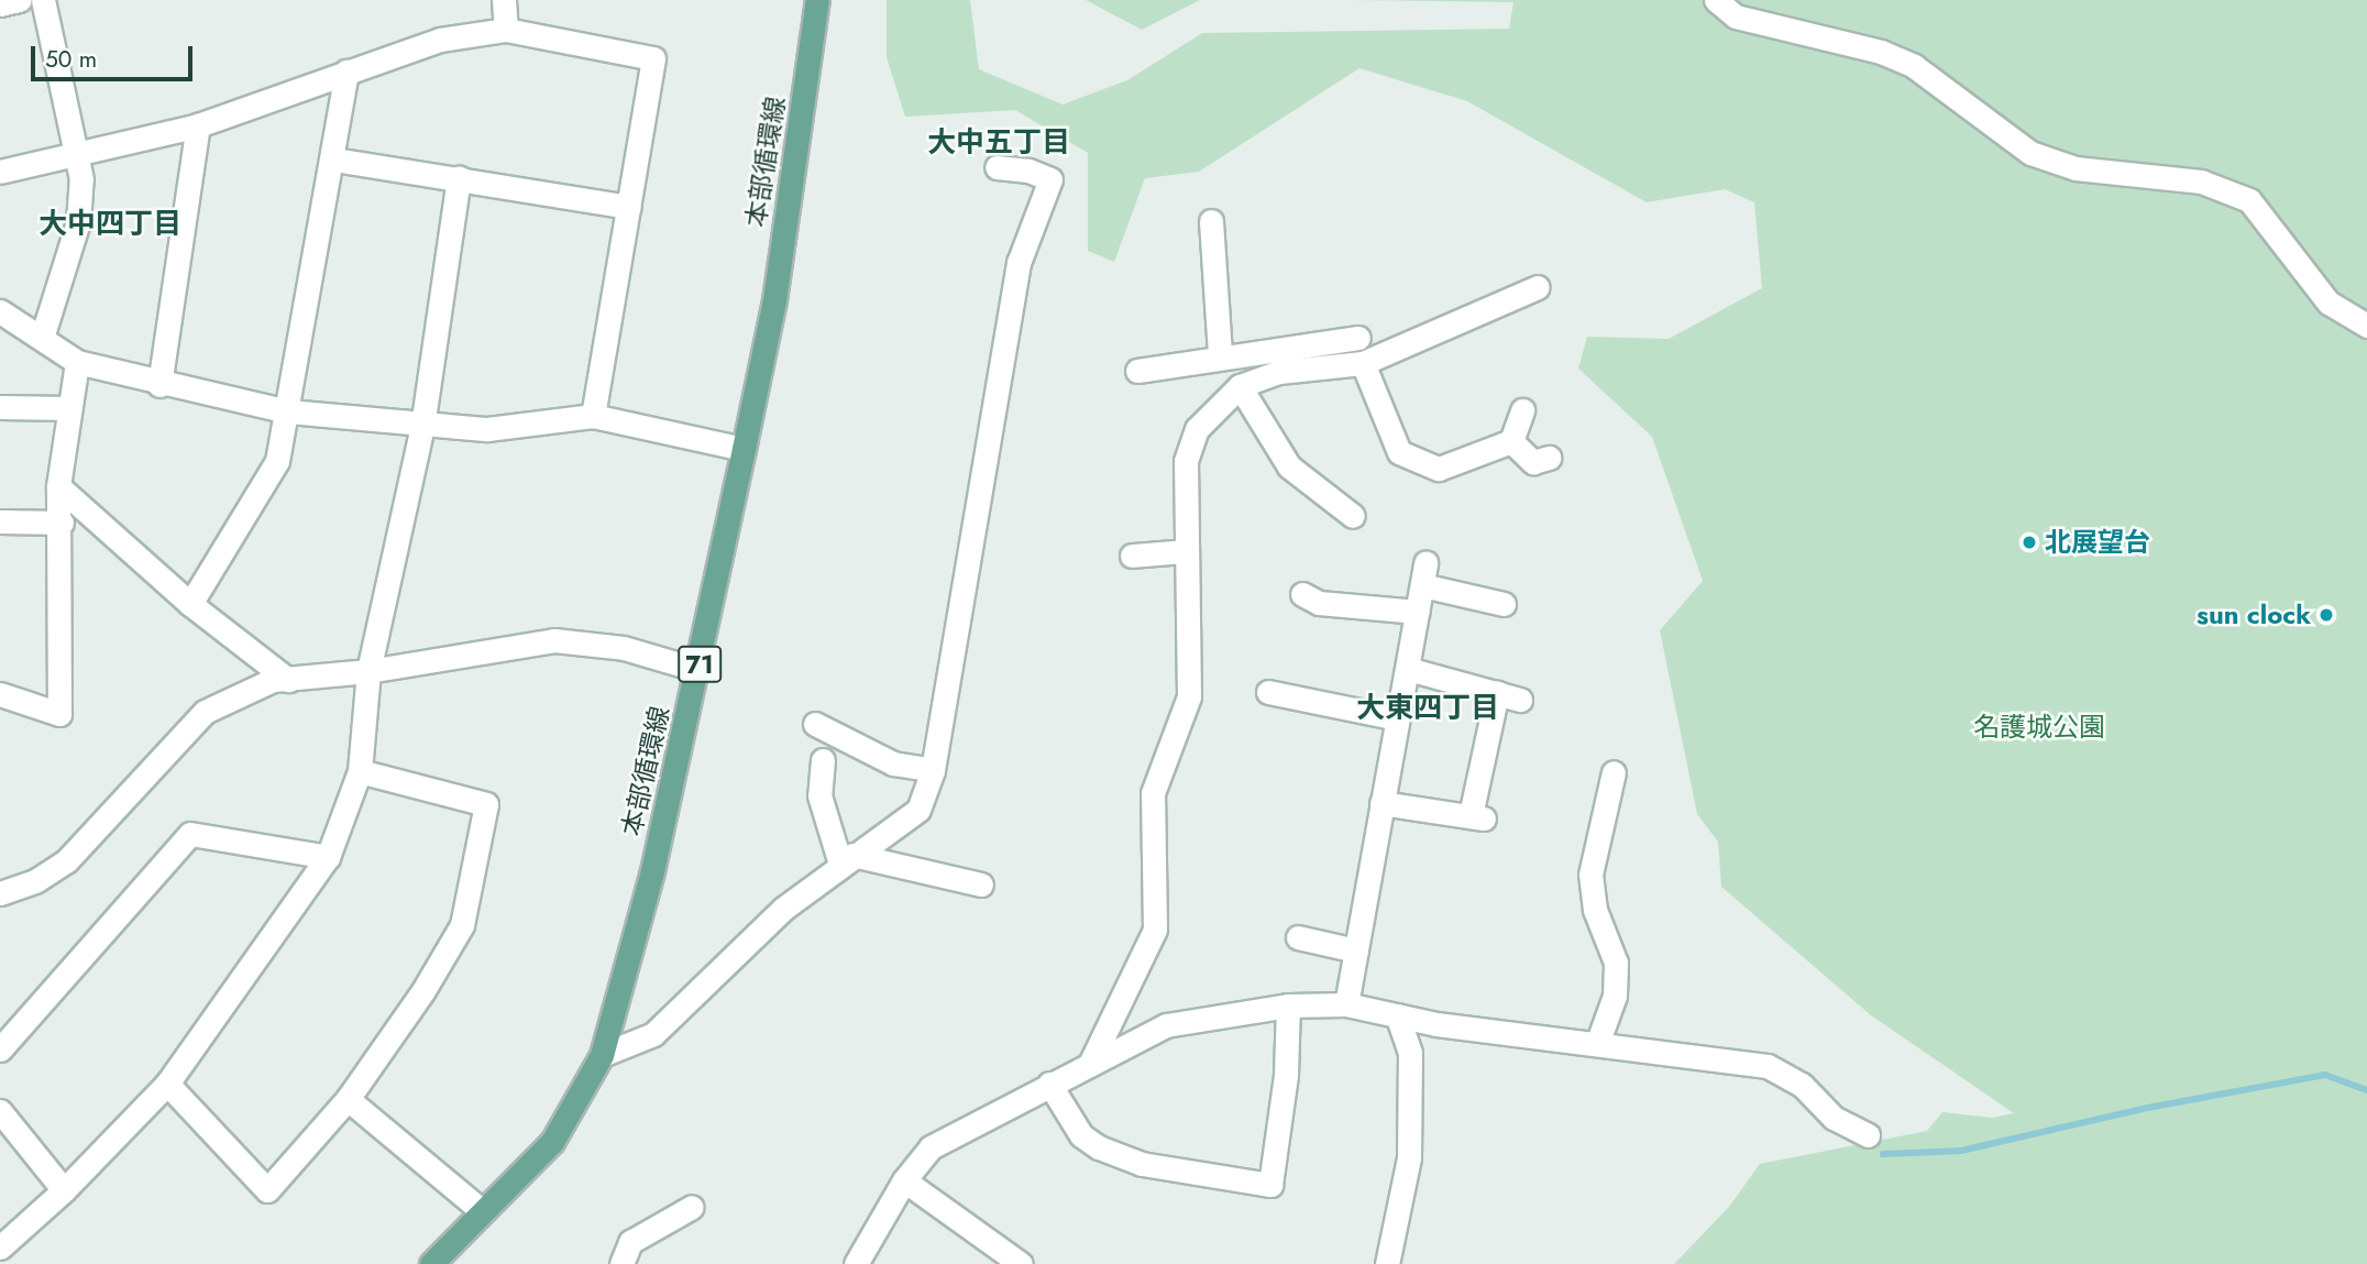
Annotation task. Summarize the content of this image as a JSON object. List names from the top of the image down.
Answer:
{
  "streets": {
    "main road": ["本部循環線", "71"]
  },
  "districts": ["大中五丁目", "大中四丁目", "大東四丁目"],
  "parks": ["名護城公園"],
  "places": ["北展望台", "sun clock"],
  "scale_bar": "50 m"
}
